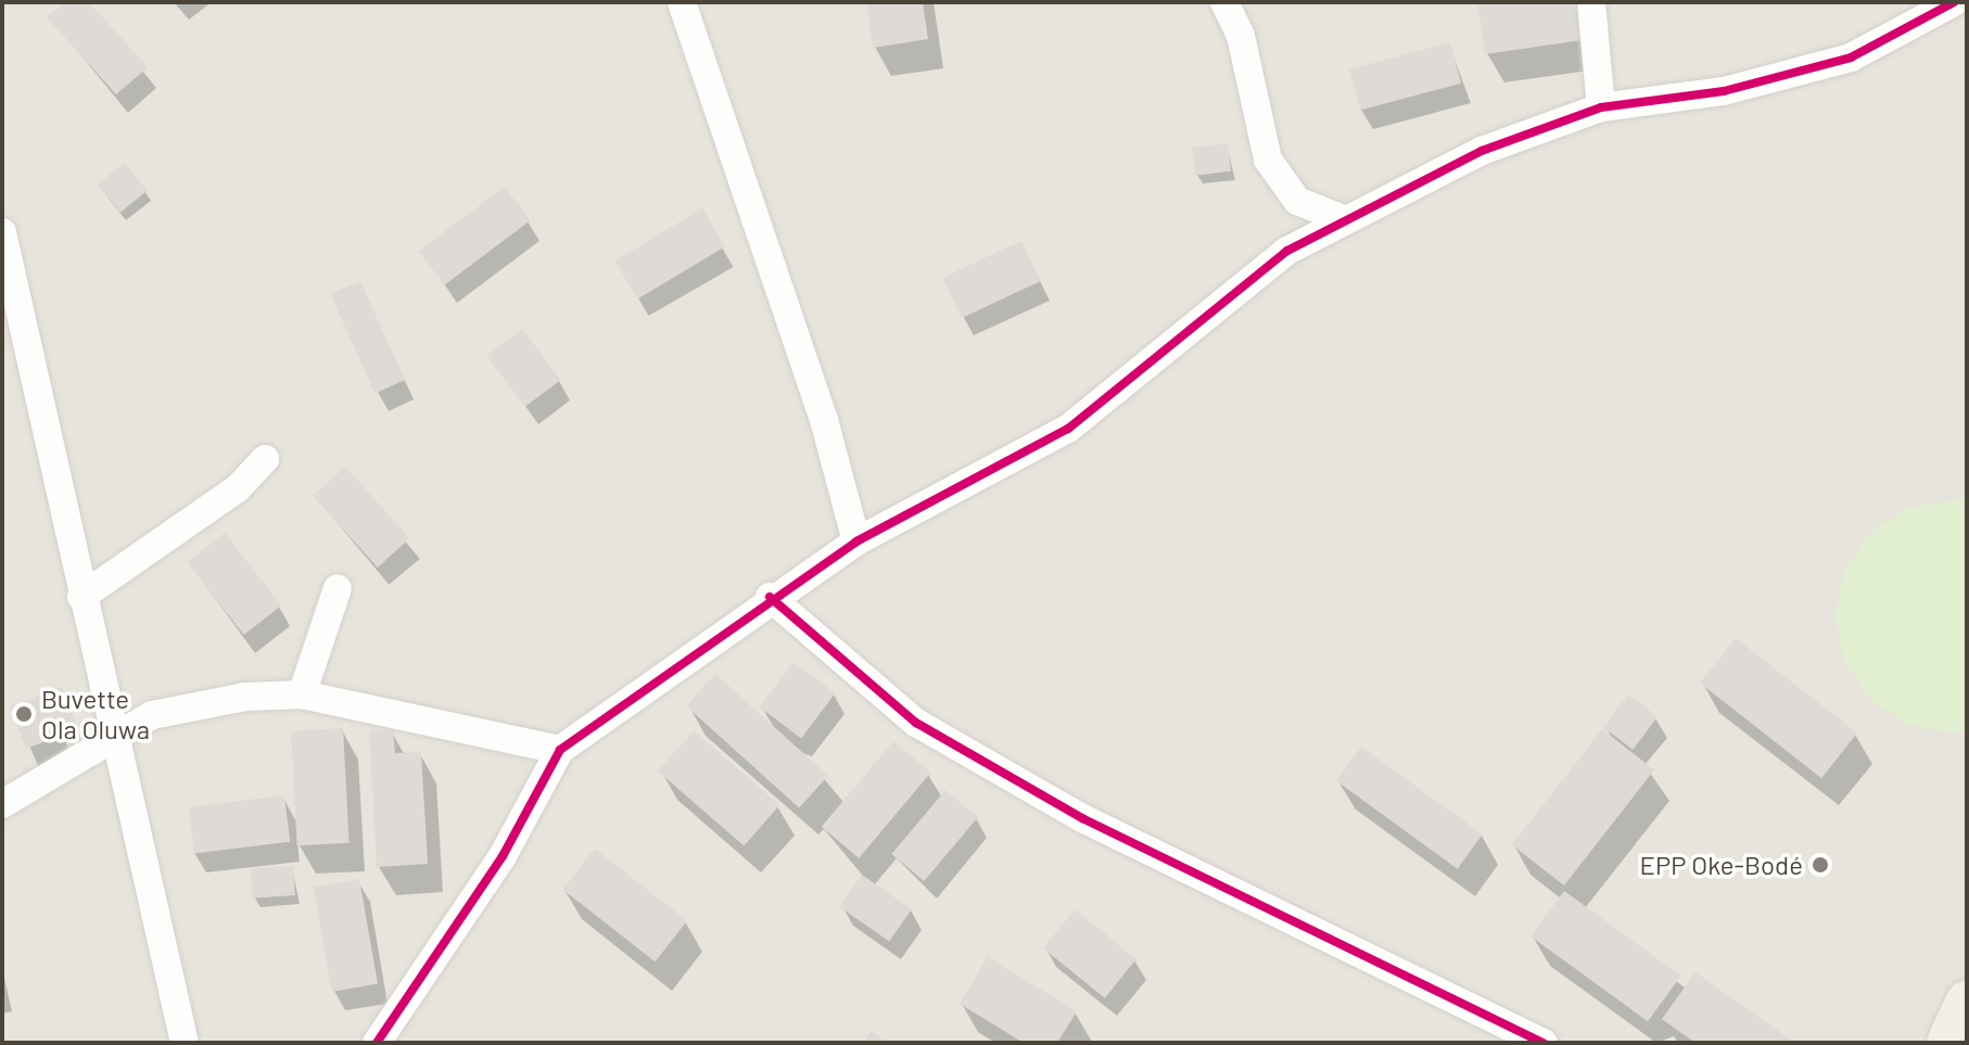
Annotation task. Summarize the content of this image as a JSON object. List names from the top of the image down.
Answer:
{
  "places": ["Buvette Ola Oluwa", "EPP Oke-Bodé"]
}
